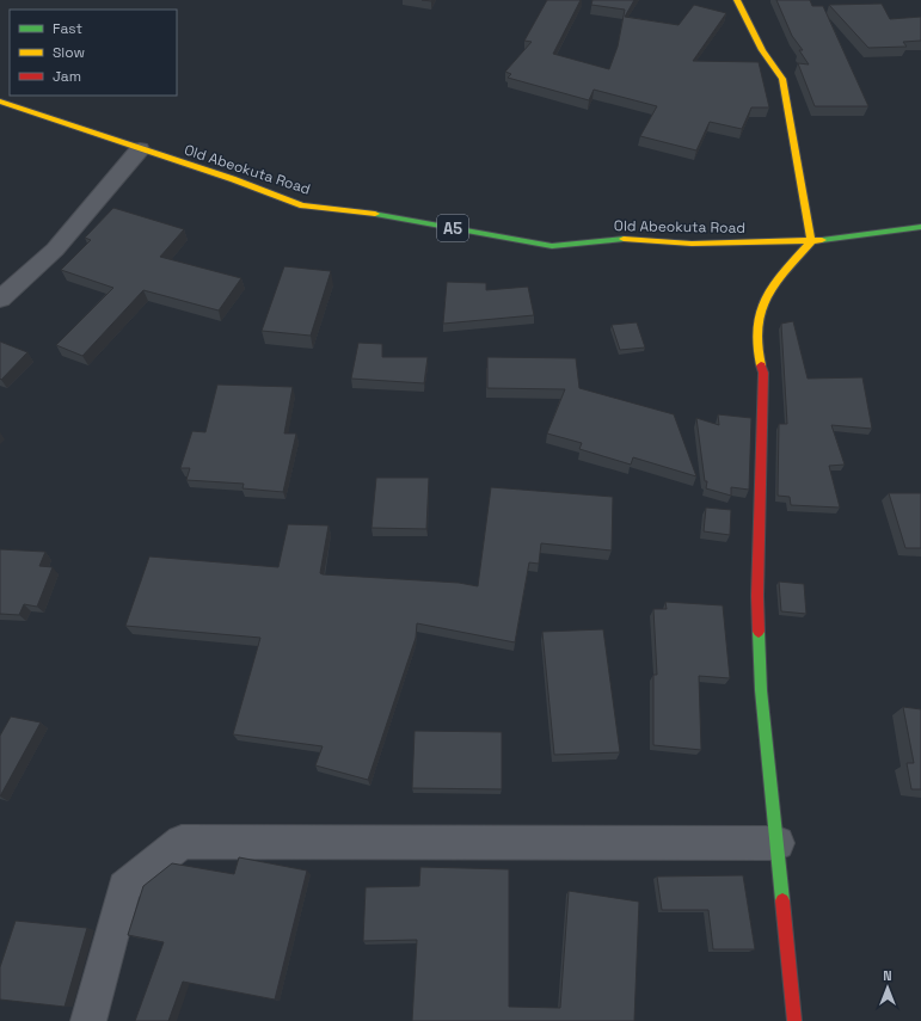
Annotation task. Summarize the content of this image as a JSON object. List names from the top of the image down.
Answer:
{
  "streets": {
    "main road": ["Old Abeokuta Road", "A5"]
  },
  "legend": ["Fast", "Slow", "Jam"],
  "north": "top"
}
